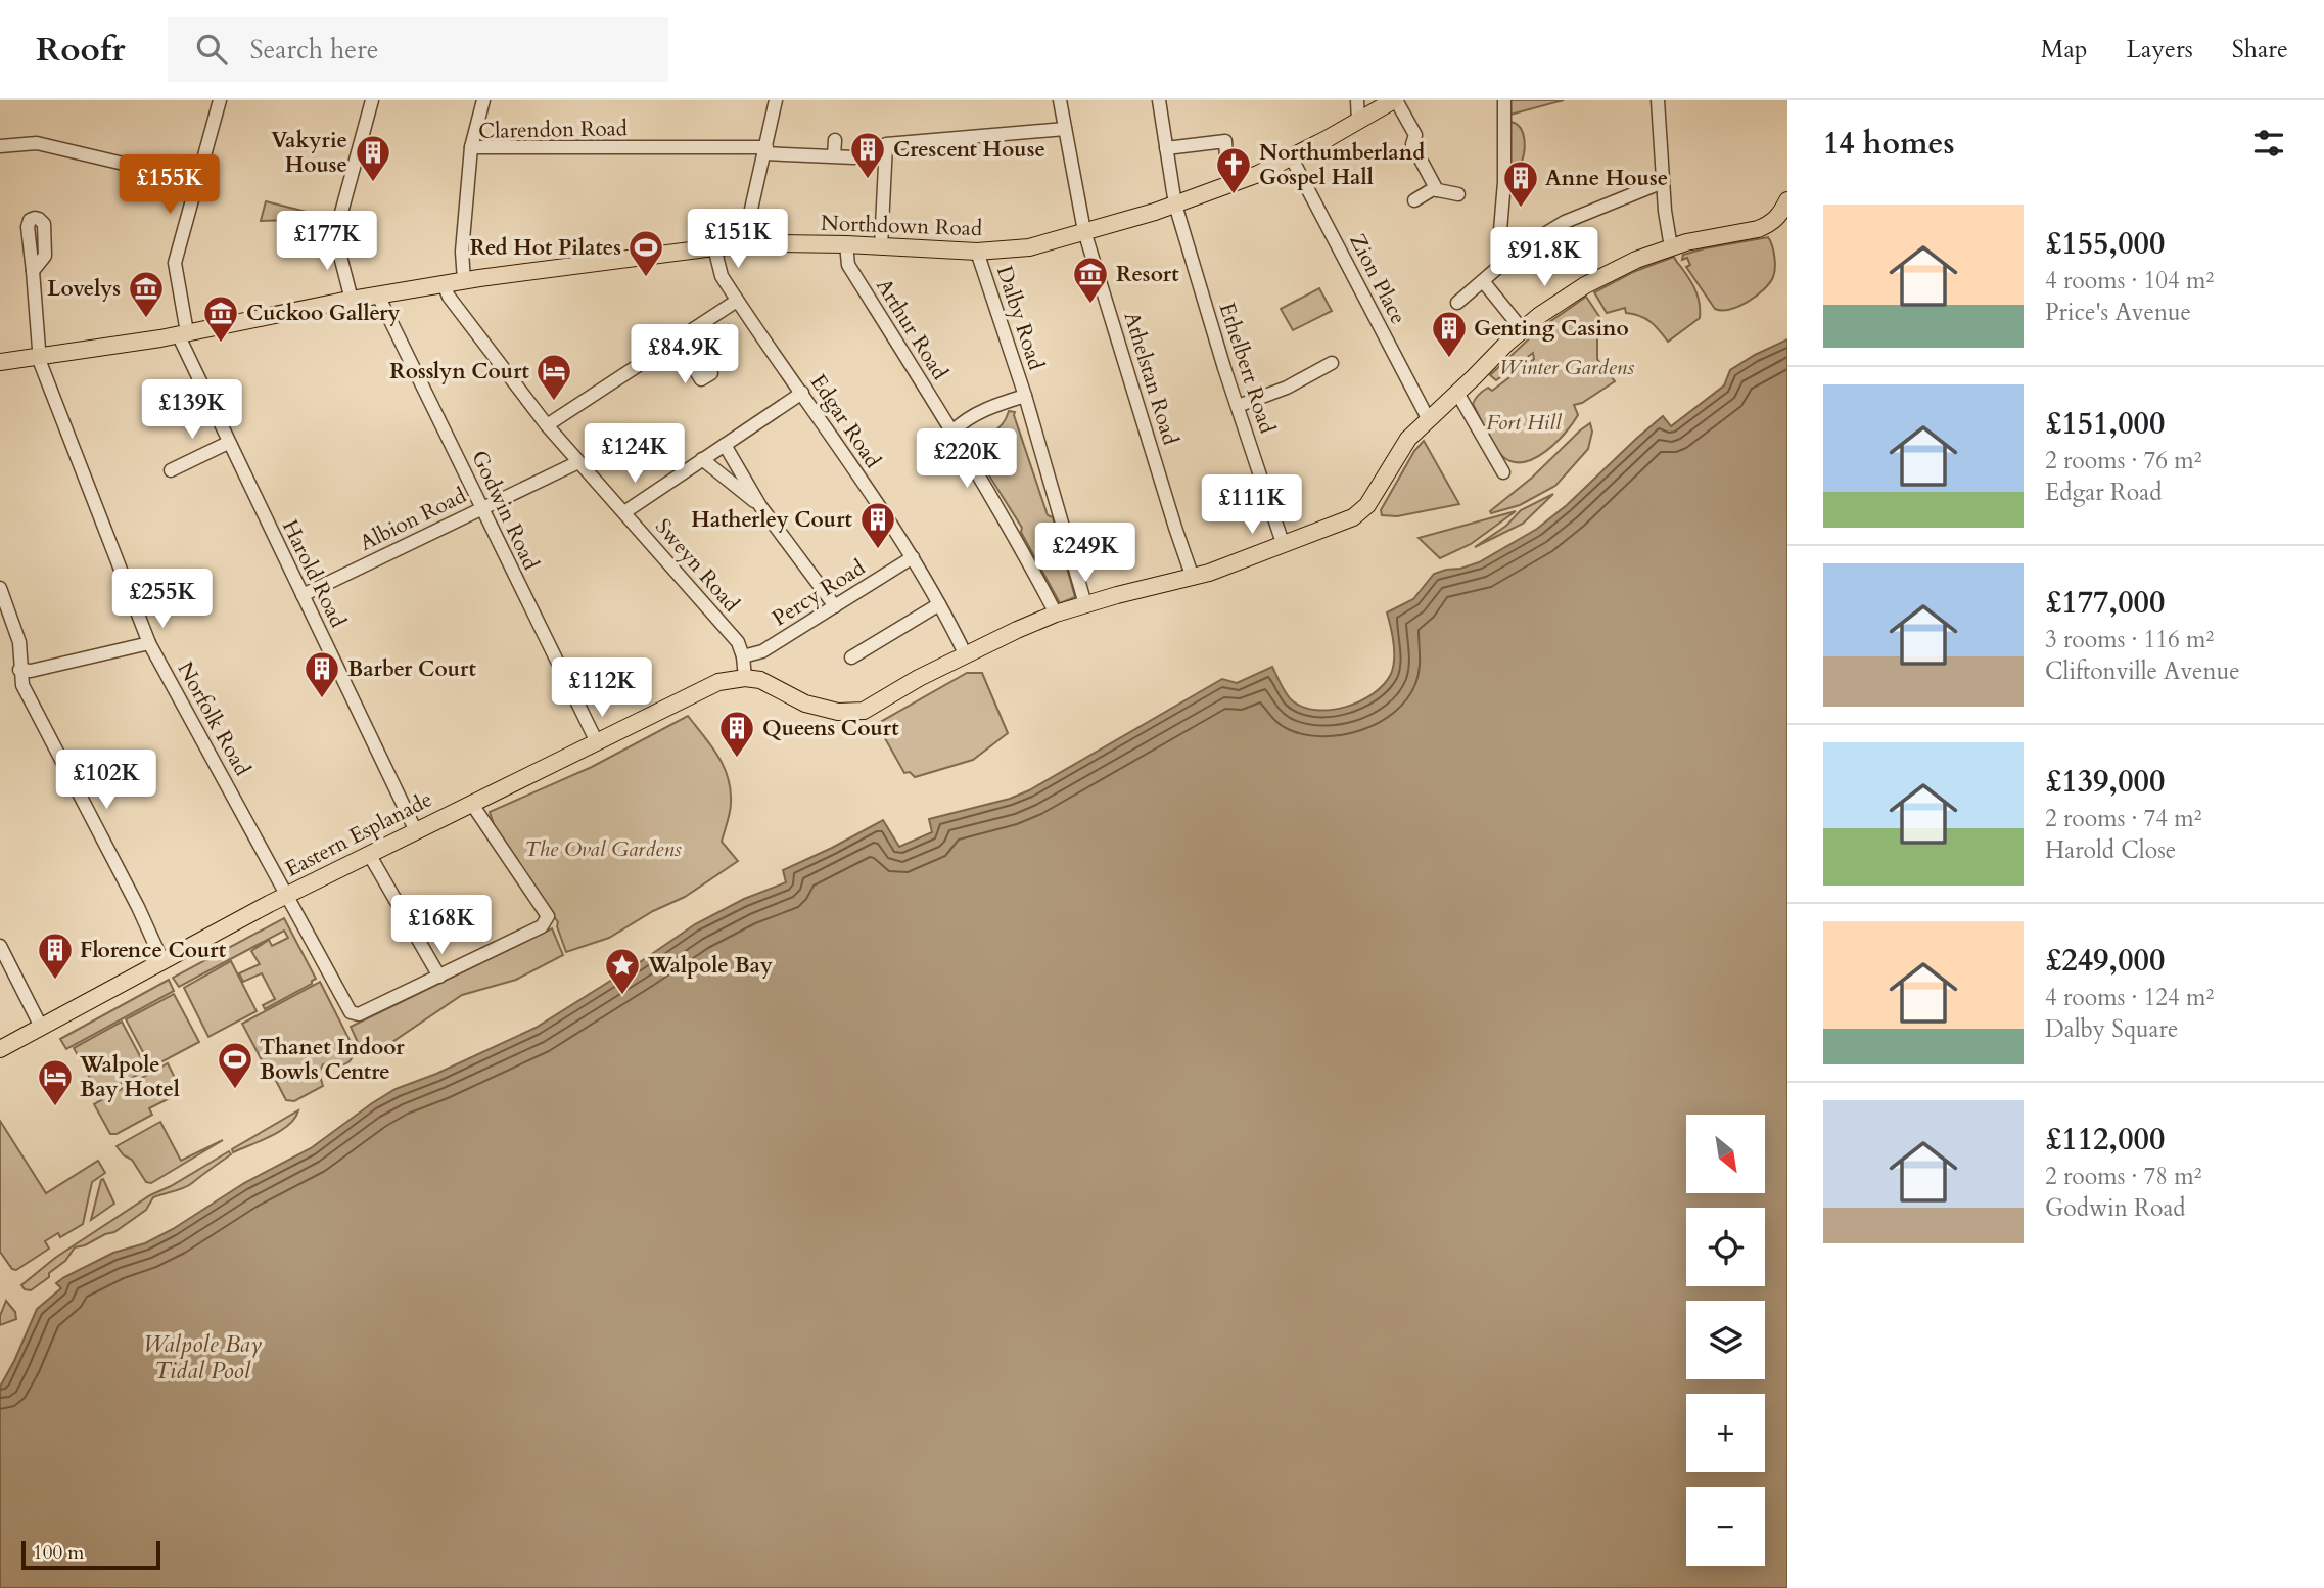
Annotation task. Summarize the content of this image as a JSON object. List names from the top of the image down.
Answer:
{
  "streets": {
    "main road": ["Northdown Road", "Eastern Esplanade"],
    "street": [
      "Clarendon Road",
      "Zion Place",
      "Dalby Road",
      "Arthur Road",
      "Ethelbert Road",
      "Athelstan Road",
      "Edgar Road",
      "Godwin Road",
      "Albion Road",
      "Sweyn Road",
      "Harold Road",
      "Percy Road",
      "Norfolk Road"
    ]
  },
  "crossings": [
    ["Clarendon Road", "Northdown Road"],
    ["Northdown Road", "Zion Place"],
    ["Northdown Road", "Dalby Road"],
    ["Northdown Road", "Arthur Road"],
    ["Northdown Road", "Ethelbert Road"],
    ["Northdown Road", "Athelstan Road"],
    ["Northdown Road", "Edgar Road"],
    ["Northdown Road", "Godwin Road"],
    ["Northdown Road", "Sweyn Road"],
    ["Northdown Road", "Harold Road"],
    ["Northdown Road", "Norfolk Road"],
    ["Edgar Road", "Percy Road"],
    ["Godwin Road", "Albion Road"],
    ["Godwin Road", "Eastern Esplanade"],
    ["Albion Road", "Sweyn Road"],
    ["Albion Road", "Harold Road"],
    ["Sweyn Road", "Percy Road"],
    ["Sweyn Road", "Eastern Esplanade"],
    ["Harold Road", "Eastern Esplanade"],
    ["Norfolk Road", "Eastern Esplanade"]
  ],
  "water": ["Walpole Bay Tidal Pool"],
  "parks": ["Winter Gardens", "Fort Hill", "The Oval Gardens"],
  "places": {
    "building": [
      "Crescent House",
      "Vakyrie House",
      "Anne House",
      "Genting Casino",
      "Hatherley Court",
      "Barber Court",
      "Queens Court",
      "Florence Court"
    ],
    "church": ["Northumberland Gospel Hall"],
    "sports": ["Red Hot Pilates", "Thanet Indoor Bowls Centre"],
    "museum": ["Resort", "Lovelys", "Cuckoo Gallery"],
    "hotel": ["Rosslyn Court", "Walpole Bay Hotel"],
    "place": ["Walpole Bay"]
  },
  "scale_bar": "100 m",
  "north": "bottom right",
  "page": {
    "header": "Roofr",
    "search": "Search here",
    "nav": ["Map", "Layers", "Share"],
    "heading": "14 homes",
    "price": [
      "£155K",
      "£151K",
      "£177K",
      "£91.8K",
      "£84.9K",
      "£139K",
      "£124K",
      "£220K",
      "£111K",
      "£249K",
      "£255K",
      "£112K",
      "£102K",
      "£168K"
    ],
    "list": [
      {
        "name": "£155,000",
        "note": "4 rooms · 104 m² · Price's Avenue"
      },
      {
        "name": "£151,000",
        "note": "2 rooms · 76 m² · Edgar Road"
      },
      {
        "name": "£177,000",
        "note": "3 rooms · 116 m² · Cliftonville Avenue"
      },
      {
        "name": "£139,000",
        "note": "2 rooms · 74 m² · Harold Close"
      },
      {
        "name": "£249,000",
        "note": "4 rooms · 124 m² · Dalby Square"
      },
      {
        "name": "£112,000",
        "note": "2 rooms · 78 m² · Godwin Road"
      }
    ],
    "map_buttons": ["+", "−"],
    "scale": "100 m"
  }
}
